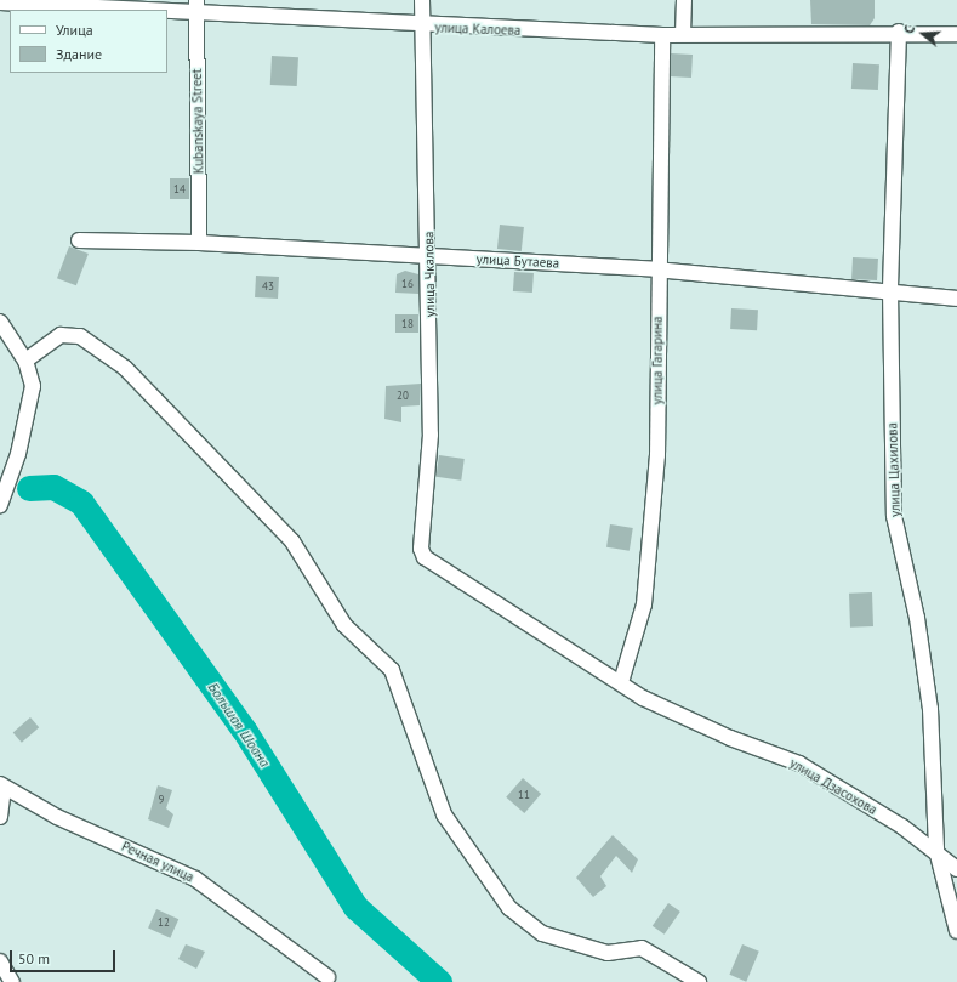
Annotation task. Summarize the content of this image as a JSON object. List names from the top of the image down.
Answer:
{
  "streets": {
    "street": [
      "улица Калоева",
      "Kubanskaya Street",
      "улица Бутаева",
      "улица Чкалова",
      "улица Гагарина",
      "улица Цахилова",
      "улица Дзасохова",
      "Речная улица"
    ]
  },
  "crossings": [
    ["улица Калоева", "Kubanskaya Street"],
    ["улица Калоева", "улица Чкалова"],
    ["улица Калоева", "улица Гагарина"],
    ["улица Калоева", "улица Цахилова"],
    ["Kubanskaya Street", "улица Бутаева"],
    ["улица Бутаева", "улица Чкалова"],
    ["улица Бутаева", "улица Гагарина"],
    ["улица Бутаева", "улица Цахилова"],
    ["улица Чкалова", "улица Дзасохова"],
    ["улица Гагарина", "улица Дзасохова"],
    ["улица Цахилова", "улица Дзасохова"]
  ],
  "water": ["Большая Шоана"],
  "house_numbers": [
    "14",
    "16",
    "43",
    "18",
    "20",
    "11",
    "9",
    "12"
  ],
  "legend": ["Улица", "Здание"],
  "scale_bar": "50 m",
  "north": "left"
}
